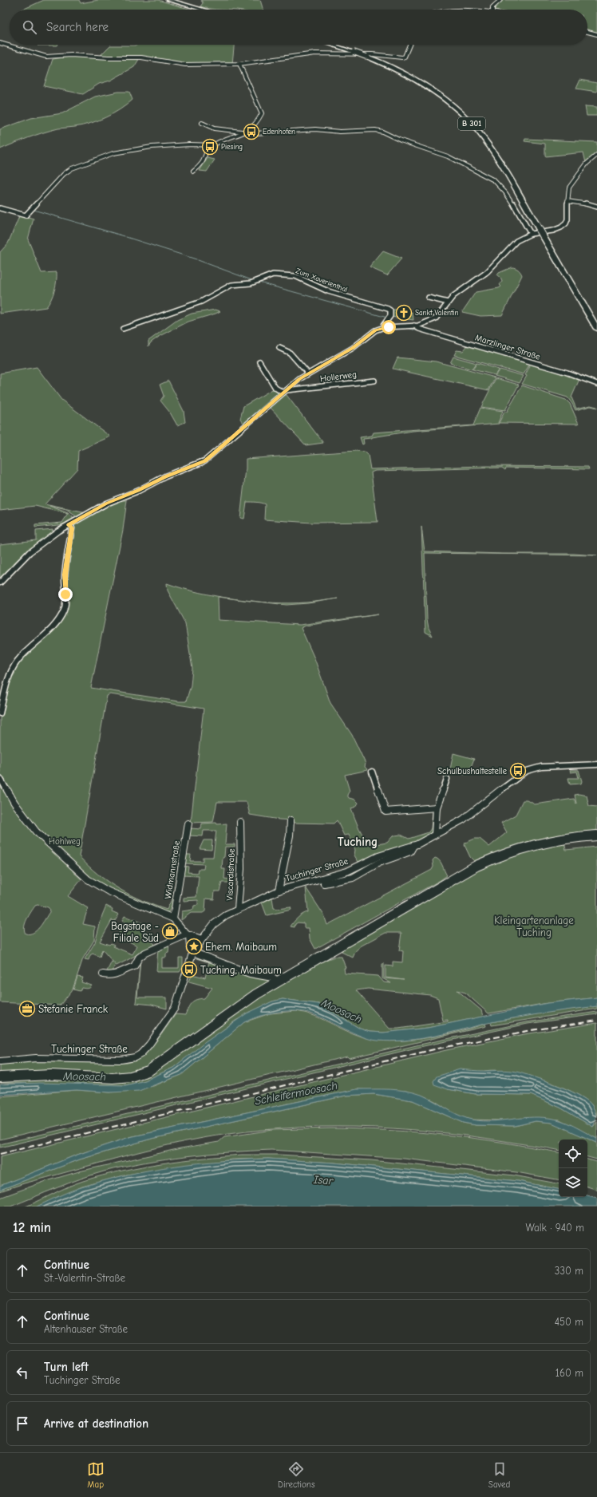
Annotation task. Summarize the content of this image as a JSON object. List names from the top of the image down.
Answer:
{
  "streets": {
    "main road": ["B 301"],
    "street": [
      "Zum Xaverienthal",
      "Marzlinger Straße",
      "Hollerweg",
      "Widmannstraße",
      "Tuchinger Straße",
      "Viscardistraße"
    ]
  },
  "crossings": [
    ["Tuchinger Straße", "Viscardistraße"]
  ],
  "districts": ["Tuching"],
  "water": ["Moosach", "Schleifermoosach", "Isar"],
  "parks": ["Hohlweg", "Kleingartenanlage Tuching"],
  "places": {
    "bus stop": [
      "Edenhofen",
      "Piesing",
      "Schulbushaltestelle",
      "Tuching, Maibaum"
    ],
    "church": ["Sankt Valentin"],
    "shop": ["Bagstage - Filiale Süd"],
    "place": ["Ehem. Maibaum"],
    "office": ["Stefanie Franck"]
  },
  "page": {
    "search": "Search here",
    "heading": ["12 min", "Walk · 940 m"],
    "list": [
      ["Continue", "St.-Valentin-Straße", "330 m"],
      ["Continue", "Altenhauser Straße", "450 m"],
      ["Turn left", "Tuchinger Straße", "160 m"],
      "Arrive at destination"
    ],
    "nav": ["Map", "Directions", "Saved"]
  }
}
